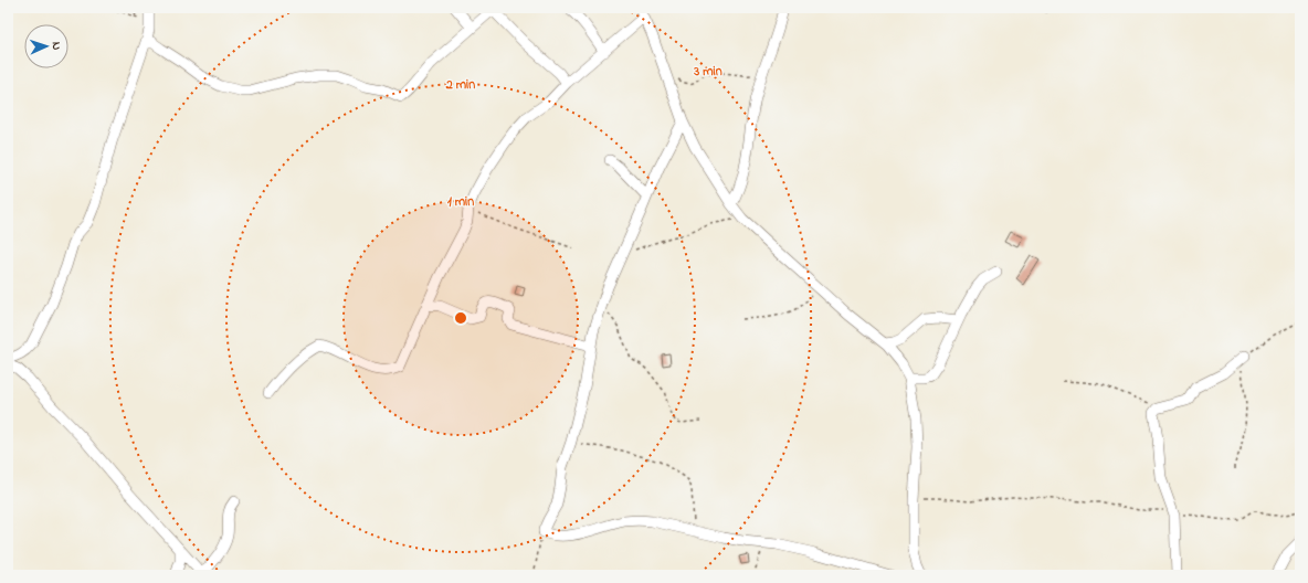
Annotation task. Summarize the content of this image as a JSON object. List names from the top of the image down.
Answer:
{
  "north": "right",
  "rings": ["3 min", "2 min", "1 min"]
}
